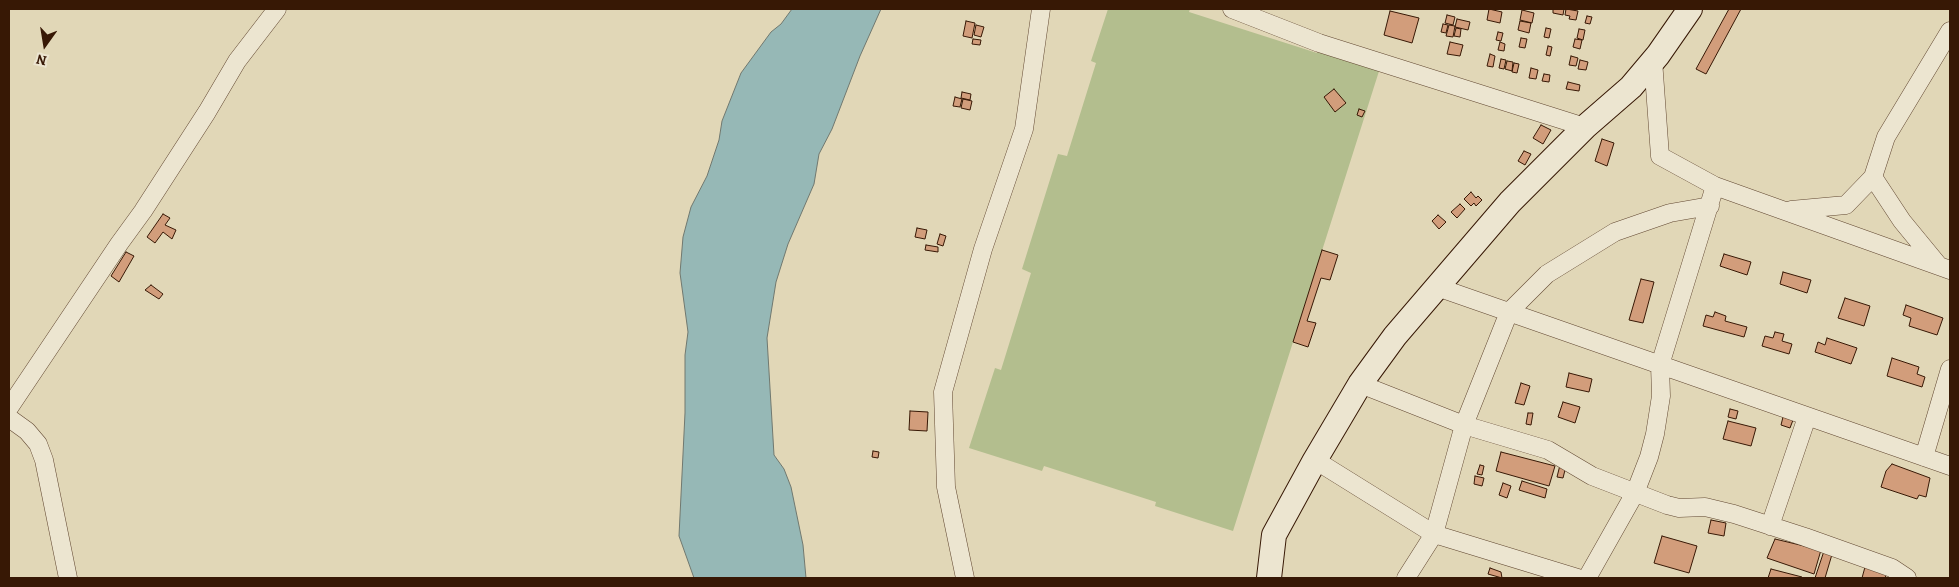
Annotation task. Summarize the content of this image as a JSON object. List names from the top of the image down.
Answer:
{
  "north": "bottom"
}
